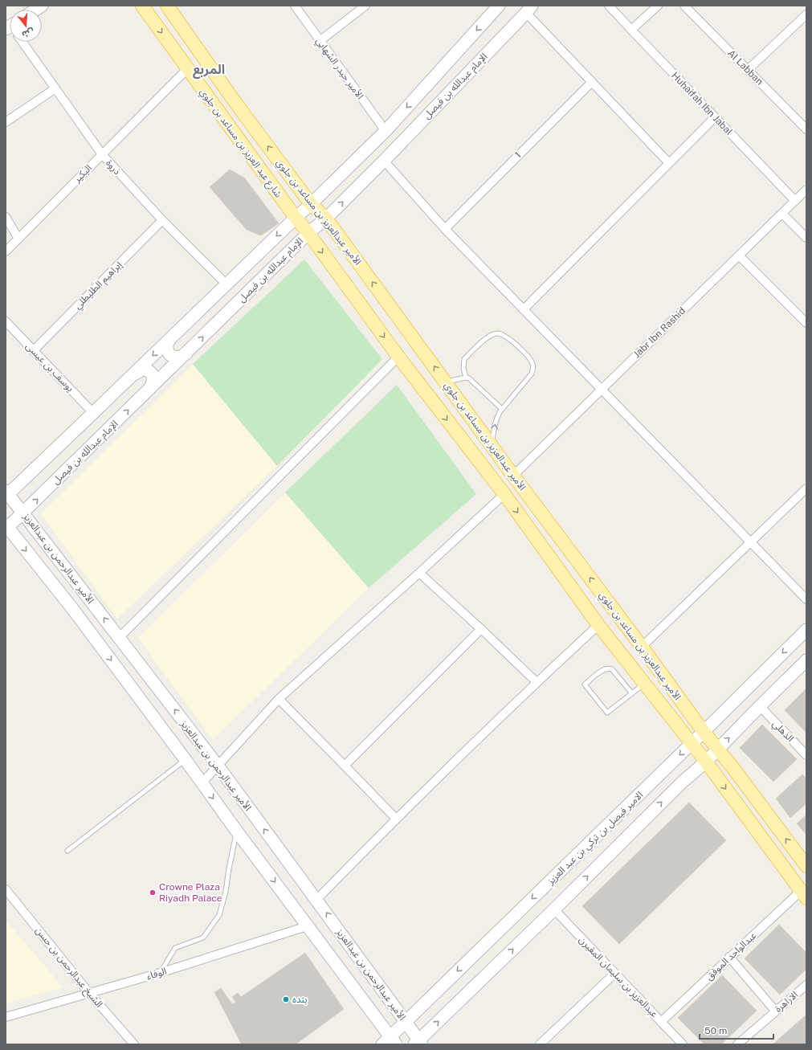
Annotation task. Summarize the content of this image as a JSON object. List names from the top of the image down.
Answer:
{
  "streets": {
    "main road": ["شارع عبد العزيز بن مساعد بن جلوي", "الأمير عبدالعزيز بن مساعد بن جلوي"],
    "street": [
      "Al Labban",
      "الأمير حيدر الشهابي",
      "الإمام عبدالله بن فيصل",
      "Huhaifah Ibn Jabal",
      "1",
      "ذروة",
      "البكير",
      "إبراهيم الطليطلي",
      "Jabr Ibn Rashid",
      "يوسف بن عيسى",
      "الأمير عبدالرحمن بن عبدالعزيز",
      "الذهلي",
      "الامير فيصل بن تركي بن عبد العزيز",
      "عبدالواحد الموفق",
      "الشيخ عبدالرحمن بن حسن",
      "الوفاء",
      "عبدالعزيز بن سليمان المقيرن",
      "الازاهرة"
    ]
  },
  "crossings": [
    ["الأمير حيدر الشهابي", "الإمام عبدالله بن فيصل"],
    ["الإمام عبدالله بن فيصل", "شارع عبد العزيز بن مساعد بن جلوي"],
    ["الإمام عبدالله بن فيصل", "ذروة"],
    ["الإمام عبدالله بن فيصل", "الأمير عبدالعزيز بن مساعد بن جلوي"],
    ["الإمام عبدالله بن فيصل", "يوسف بن عيسى"],
    ["الإمام عبدالله بن فيصل", "الأمير عبدالرحمن بن عبدالعزيز"],
    ["Huhaifah Ibn Jabal", "Jabr Ibn Rashid"],
    ["شارع عبد العزيز بن مساعد بن جلوي", "البكير"],
    ["شارع عبد العزيز بن مساعد بن جلوي", "الأمير عبدالعزيز بن مساعد بن جلوي"],
    ["ذروة", "البكير"],
    ["ذروة", "إبراهيم الطليطلي"],
    ["الأمير عبدالعزيز بن مساعد بن جلوي", "Jabr Ibn Rashid"],
    ["الأمير عبدالعزيز بن مساعد بن جلوي", "الامير فيصل بن تركي بن عبد العزيز"],
    ["الأمير عبدالعزيز بن مساعد بن جلوي", "عبدالواحد الموفق"],
    ["إبراهيم الطليطلي", "يوسف بن عيسى"],
    ["الأمير عبدالرحمن بن عبدالعزيز", "الامير فيصل بن تركي بن عبد العزيز"],
    ["الأمير عبدالرحمن بن عبدالعزيز", "الوفاء"],
    ["عبدالواحد الموفق", "عبدالعزيز بن سليمان المقيرن"],
    ["الشيخ عبدالرحمن بن حسن", "الوفاء"]
  ],
  "districts": ["المربع"],
  "places": ["Crowne Plaza Riyadh Palace", "بنده"],
  "scale_bar": "50 m",
  "north": "bottom"
}
